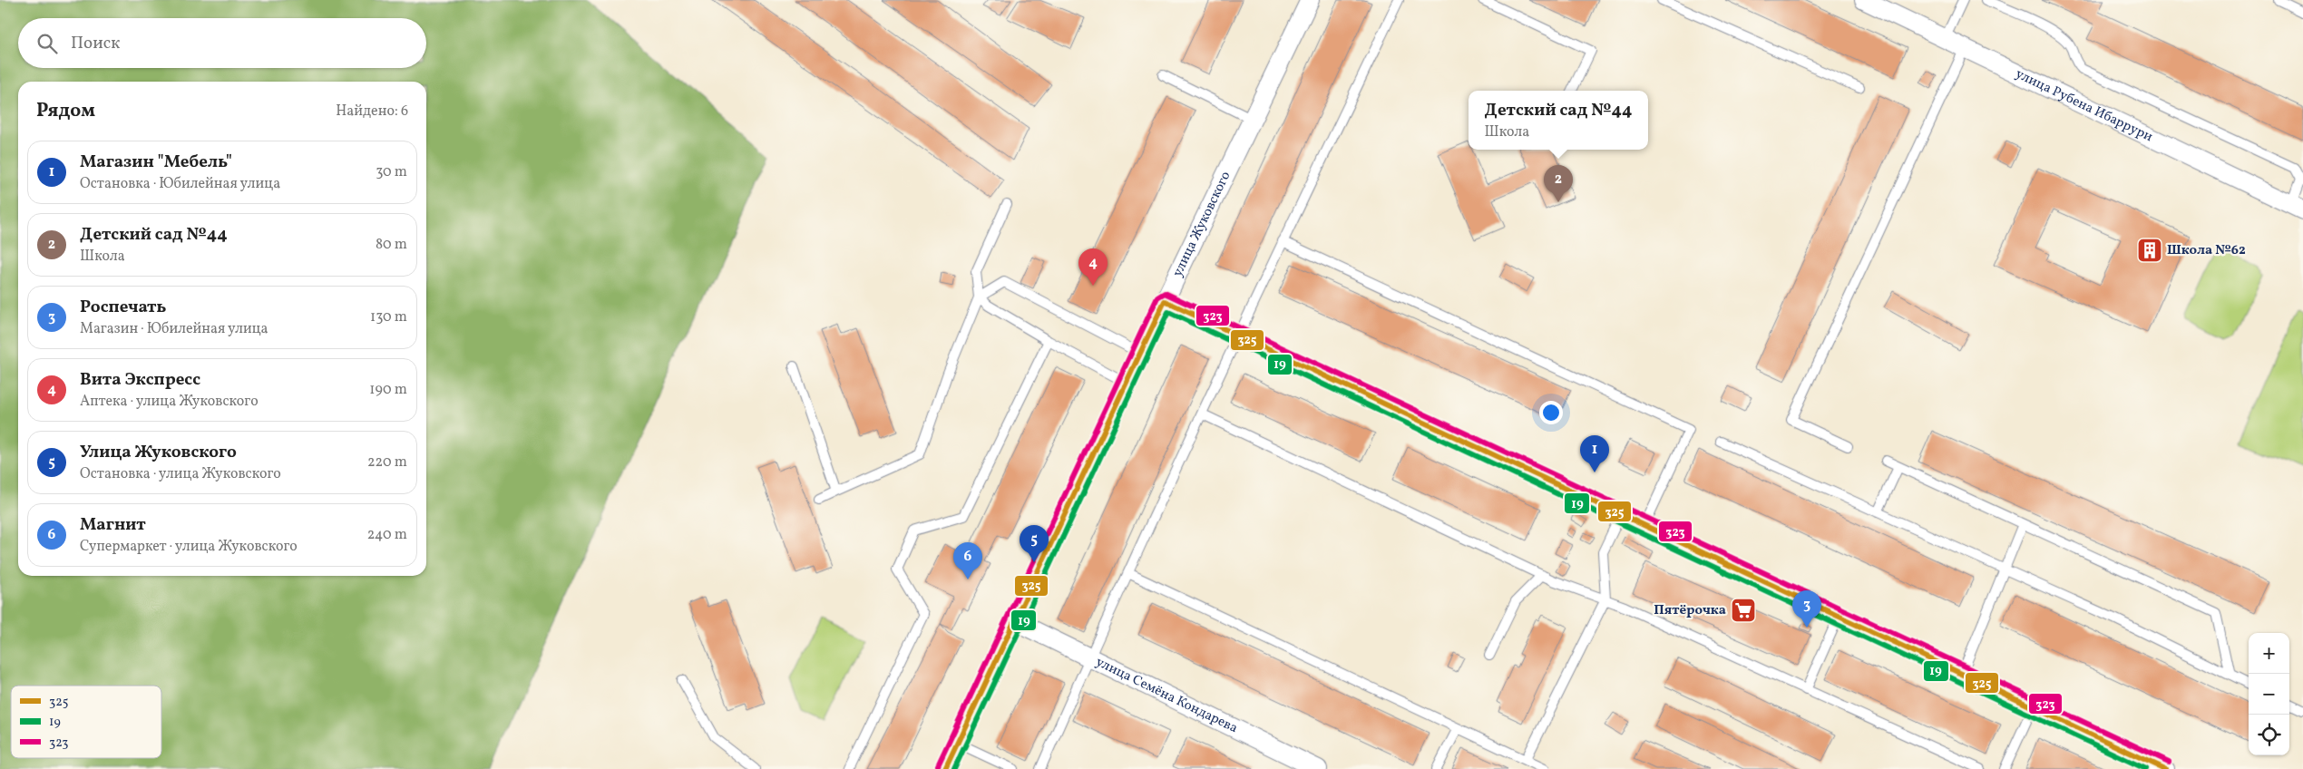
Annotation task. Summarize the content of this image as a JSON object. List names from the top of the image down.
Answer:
{
  "streets": {
    "street": ["улица Рубена Ибаррури", "улица Жуковского", "улица Семёна Кондарева"]
  },
  "crossings": [
    ["улица Жуковского", "улица Семёна Кондарева"]
  ],
  "places": {
    "building": ["Школа №62"],
    "supermarket": ["Пятёрочка"]
  },
  "lines": ["transit line 323", "transit line 325", "transit line 19"],
  "legend": ["325", "19", "323"],
  "page": {
    "search": "Поиск",
    "heading": ["Рядом", "Найдено: 6"],
    "popup": ["Детский сад №44", "Школа"],
    "list": [
      {
        "mark": "1",
        "name": "Магазин \"Мебель\"",
        "note": "Остановка · Юбилейная улица",
        "value": "30 m"
      },
      {
        "mark": "2",
        "name": "Детский сад №44",
        "note": "Школа",
        "value": "80 m"
      },
      {
        "mark": "3",
        "name": "Роспечать",
        "note": "Магазин · Юбилейная улица",
        "value": "130 m"
      },
      {
        "mark": "4",
        "name": "Вита Экспресс",
        "note": "Аптека · улица Жуковского",
        "value": "190 m"
      },
      {
        "mark": "5",
        "name": "Улица Жуковского",
        "note": "Остановка · улица Жуковского",
        "value": "220 m"
      },
      {
        "mark": "6",
        "name": "Магнит",
        "note": "Супермаркет · улица Жуковского",
        "value": "240 m"
      }
    ],
    "pins": [
      "2",
      "4",
      "1",
      "5",
      "6",
      "3"
    ],
    "map_buttons": ["+", "−"]
  }
}
